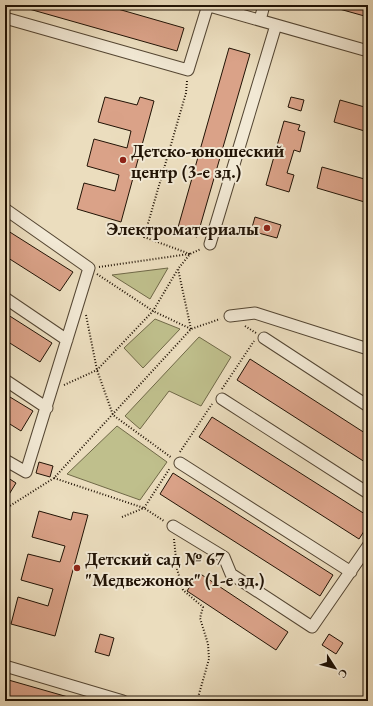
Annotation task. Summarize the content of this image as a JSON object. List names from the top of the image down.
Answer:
{
  "places": ["Детско-юношеский центр (3-е зд.)", "Электроматериалы", "Детский сад № 67 \"Медвежонок\" (1-е зд.)"],
  "north": "bottom right"
}
